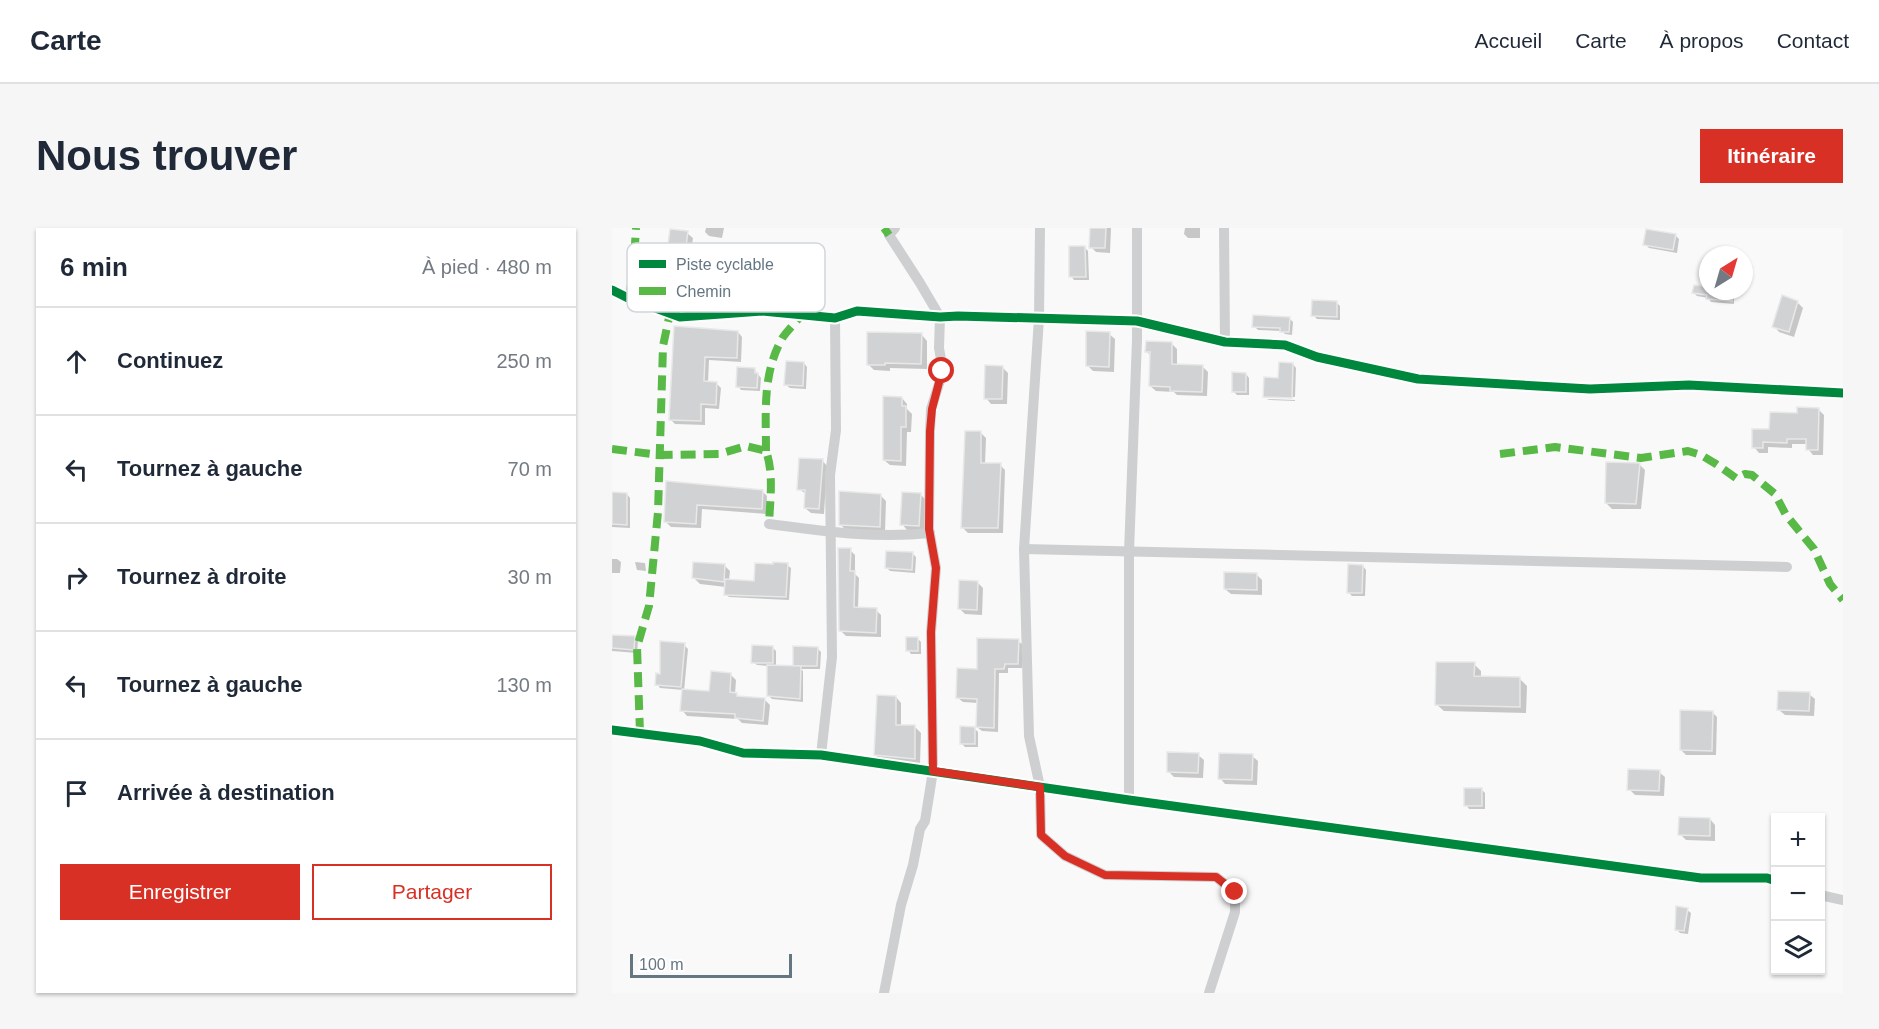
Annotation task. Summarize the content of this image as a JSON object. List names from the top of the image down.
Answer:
{
  "legend": ["Piste cyclable", "Chemin"],
  "scale_bar": "100 m",
  "north": "top right",
  "page": {
    "header": "Carte",
    "nav": [
      "Accueil",
      "Carte",
      "À propos",
      "Contact"
    ],
    "buttons": [
      "Itinéraire",
      ["Enregistrer", "Partager"]
    ],
    "title": "Nous trouver",
    "heading": ["6 min", "À pied · 480 m"],
    "list": [
      ["Continuez", "250 m"],
      ["Tournez à gauche", "70 m"],
      ["Tournez à droite", "30 m"],
      ["Tournez à gauche", "130 m"],
      "Arrivée à destination"
    ],
    "map_buttons": ["+", "−"],
    "scale": "100 m"
  }
}
